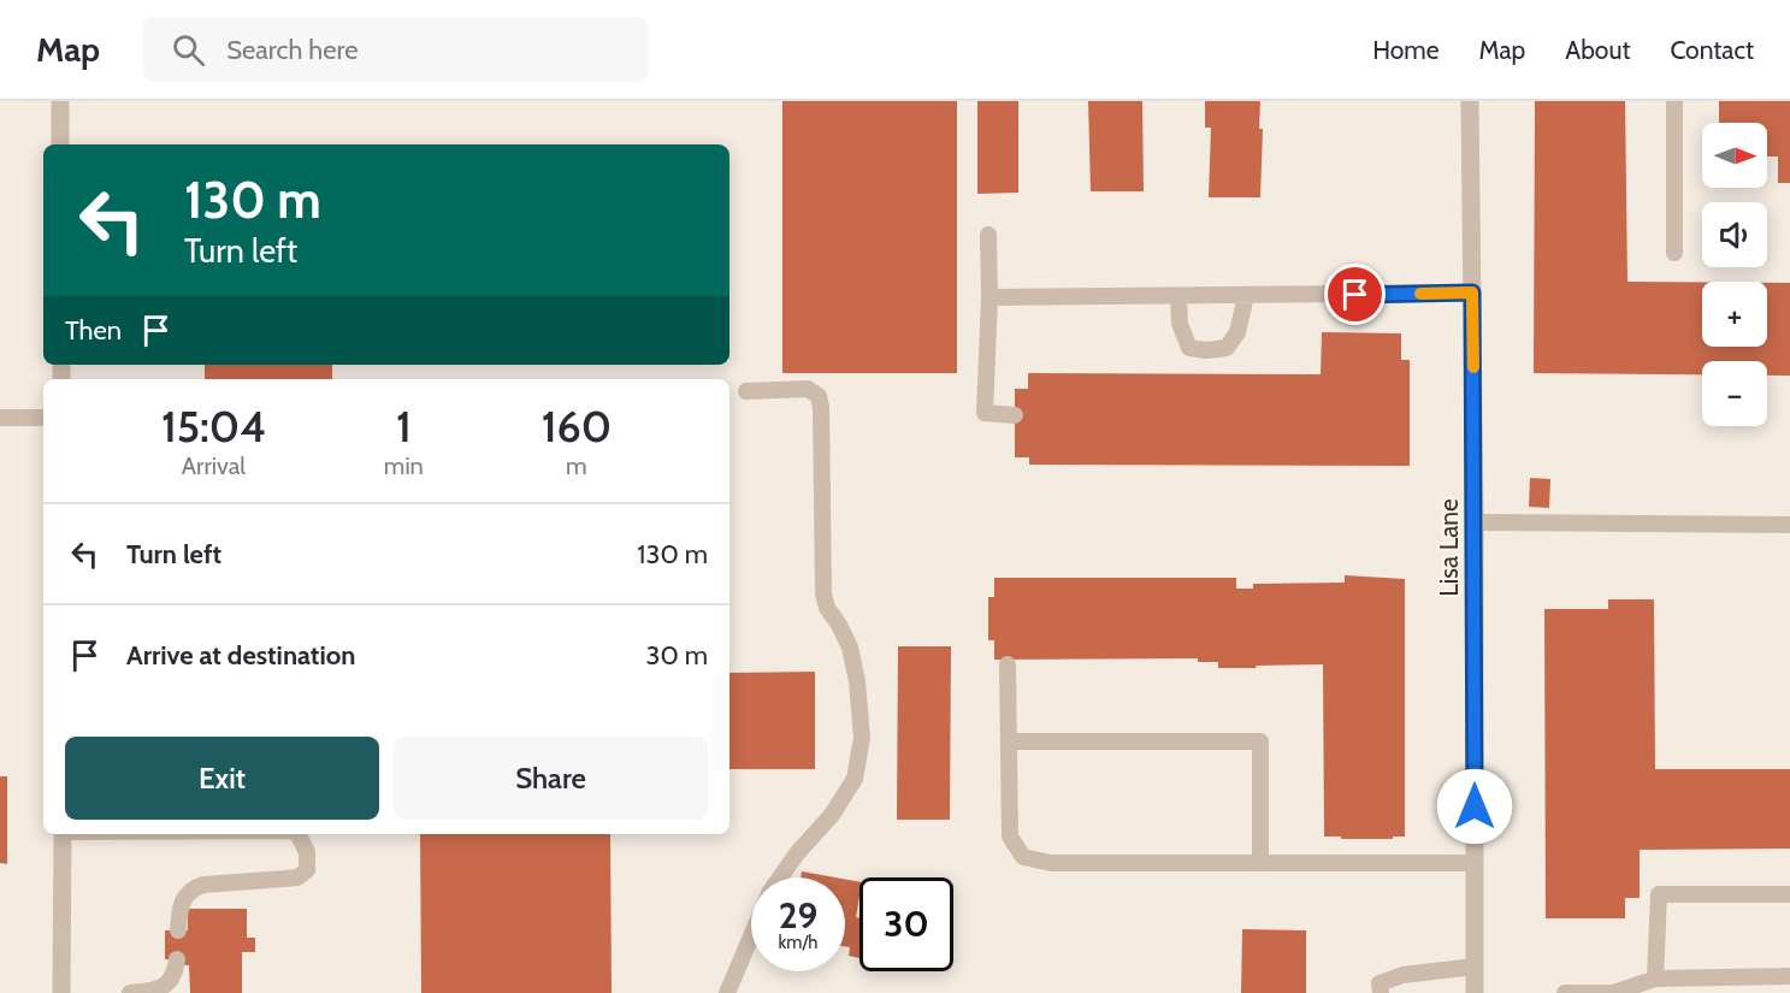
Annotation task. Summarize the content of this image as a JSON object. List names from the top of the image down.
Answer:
{
  "streets": {
    "street": ["Lisa Lane"]
  },
  "north": "right",
  "page": {
    "header": "Map",
    "search": "Search here",
    "nav": [
      "Home",
      "Map",
      "About",
      "Contact"
    ],
    "map_buttons": ["+", "−"],
    "turn": ["130 m", "Turn left"],
    "then": "Then",
    "eta": [
      "15:04",
      "Arrival",
      "1",
      "min",
      "160",
      "m"
    ],
    "list": [
      {
        "name": "Turn left",
        "value": "130 m"
      },
      {
        "name": "Arrive at destination",
        "value": "30 m"
      }
    ],
    "buttons": ["Exit", "Share"],
    "speed": "29 km/h",
    "limit": "30"
  }
}
